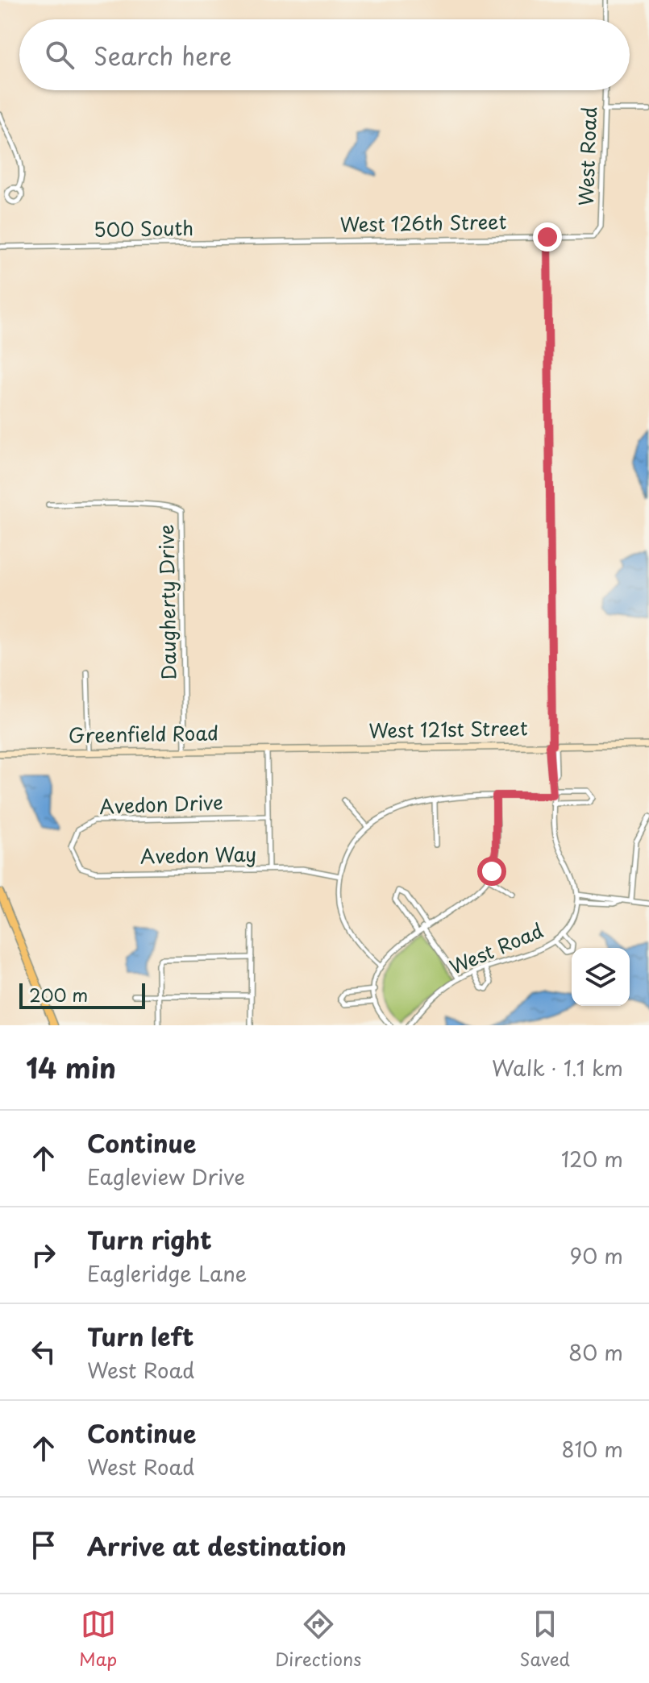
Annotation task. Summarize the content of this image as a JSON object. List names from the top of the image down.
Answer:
{
  "streets": {
    "street": [
      "West Road",
      "West 126th Street",
      "500 South",
      "Daugherty Drive",
      "West 121st Street",
      "Greenfield Road",
      "Avedon Drive",
      "Avedon Way"
    ]
  },
  "crossings": [
    ["West Road", "West 126th Street"],
    ["West Road", "West 121st Street"],
    ["West 126th Street", "500 South"],
    ["Daugherty Drive", "Greenfield Road"],
    ["West 121st Street", "Greenfield Road"],
    ["Avedon Drive", "Avedon Way"]
  ],
  "scale_bar": "200 m",
  "page": {
    "search": "Search here",
    "scale": "200 m",
    "heading": ["14 min", "Walk · 1.1 km"],
    "list": [
      ["Continue", "Eagleview Drive", "120 m"],
      ["Turn right", "Eagleridge Lane", "90 m"],
      ["Turn left", "West Road", "80 m"],
      ["Continue", "West Road", "810 m"],
      "Arrive at destination"
    ],
    "nav": ["Map", "Directions", "Saved"]
  }
}
